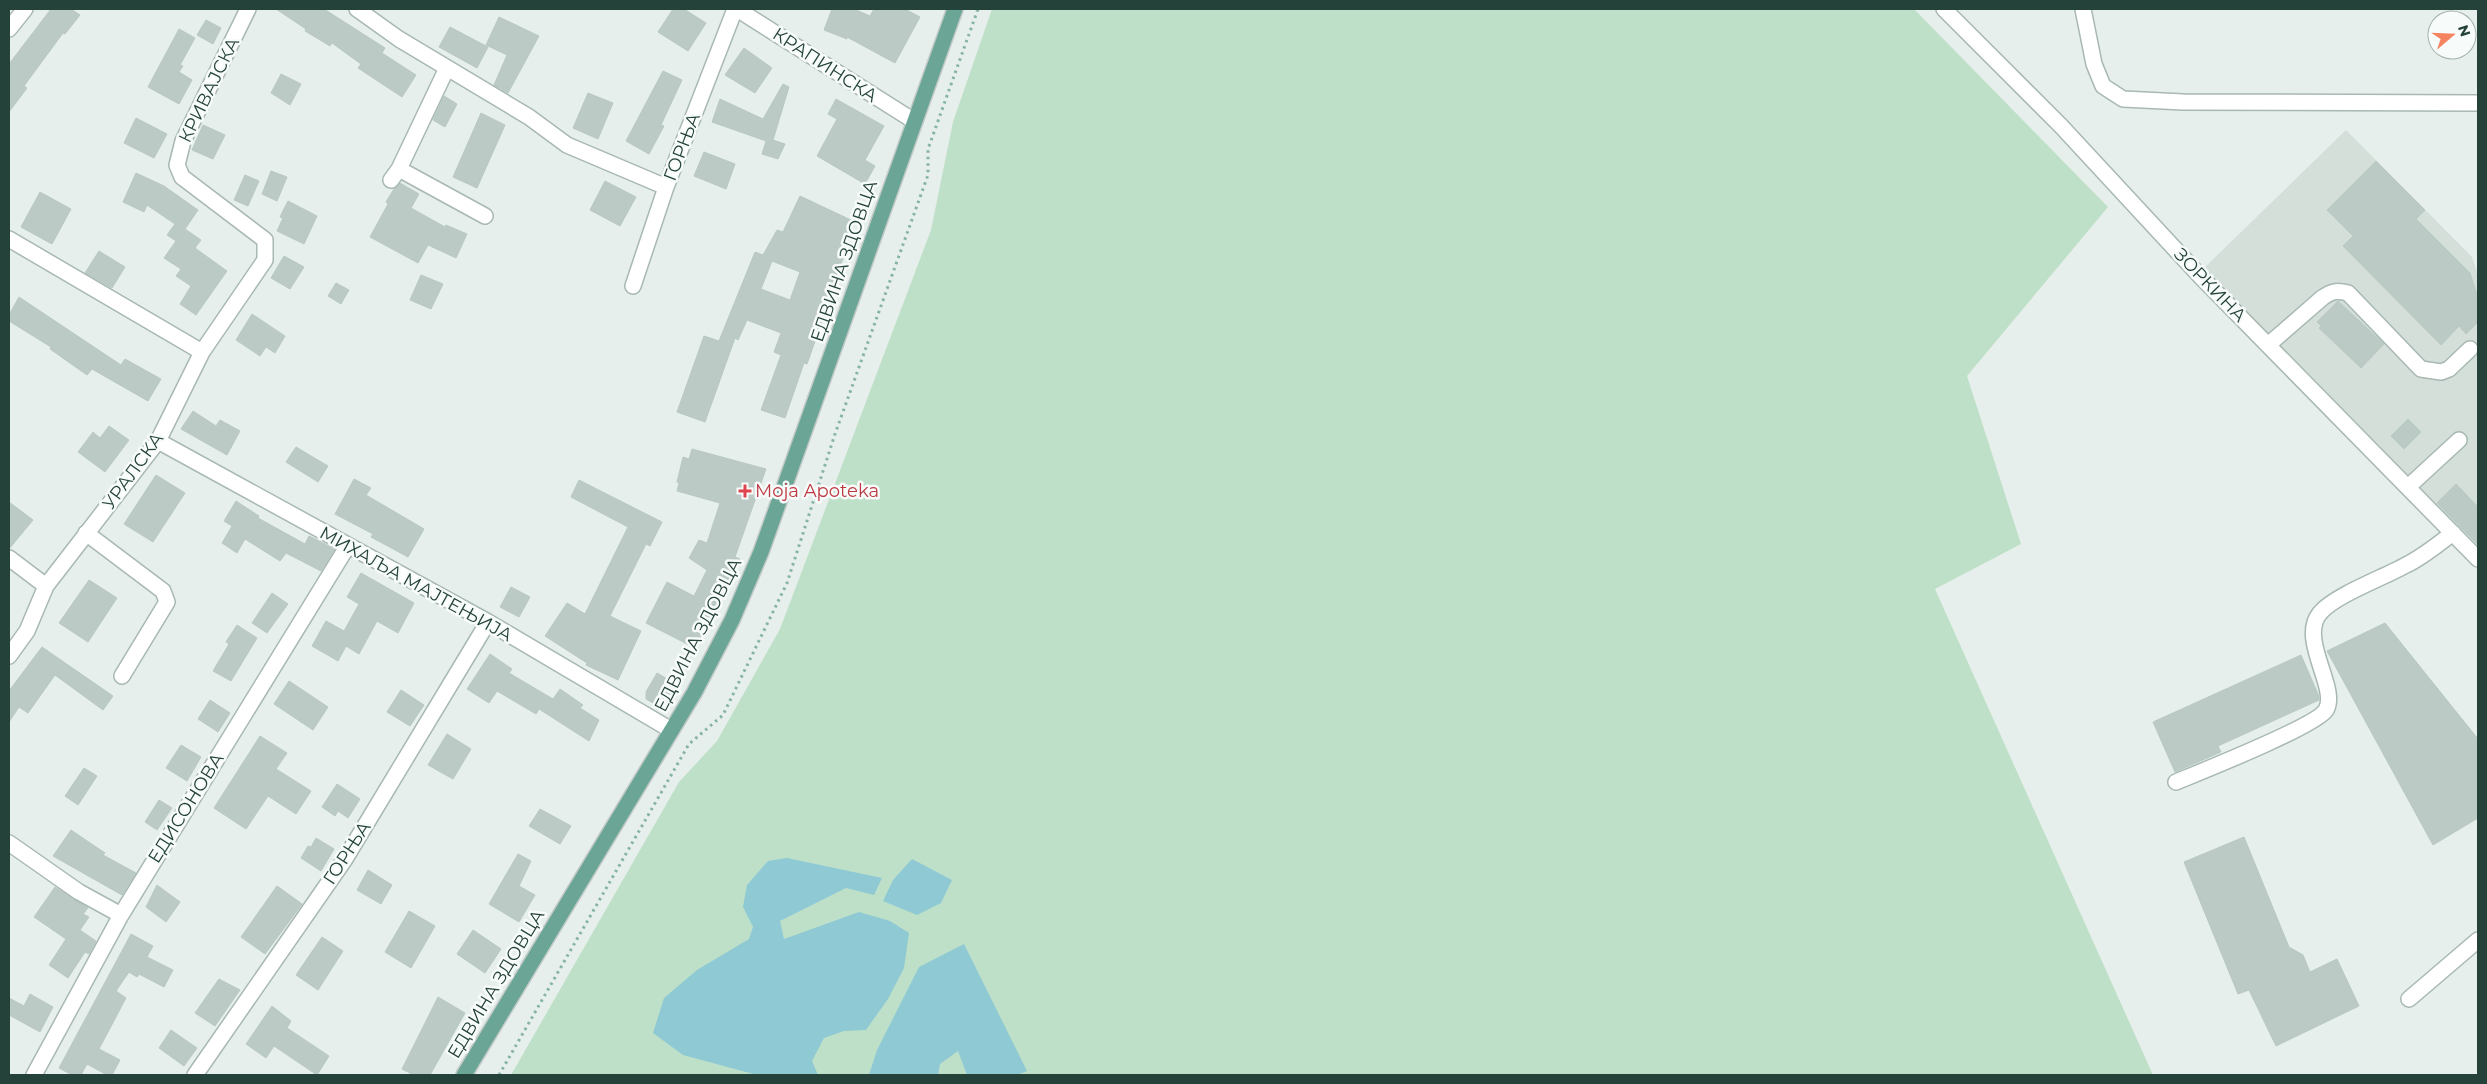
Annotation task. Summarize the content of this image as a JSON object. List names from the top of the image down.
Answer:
{
  "streets": {
    "main road": ["ЕДВИНА ЗДОВЦА"],
    "street": [
      "КРАПИНСКА",
      "КРИВАЈСКА",
      "ГОРЊА",
      "ЗОРКИНА",
      "УРАЛСКА",
      "МИХАЉА МАЈТЕЊИЈА",
      "ЕДИСОНОВА"
    ]
  },
  "crossings": [
    ["КРАПИНСКА", "ГОРЊА"],
    ["КРАПИНСКА", "ЕДВИНА ЗДОВЦА"],
    ["КРИВАЈСКА", "УРАЛСКА"],
    ["ГОРЊА", "МИХАЉА МАЈТЕЊИЈА"],
    ["ЕДВИНА ЗДОВЦА", "МИХАЉА МАЈТЕЊИЈА"],
    ["УРАЛСКА", "МИХАЉА МАЈТЕЊИЈА"],
    ["МИХАЉА МАЈТЕЊИЈА", "ЕДИСОНОВА"]
  ],
  "places": {
    "health": ["Moja Apoteka"]
  },
  "north": "right"
}
